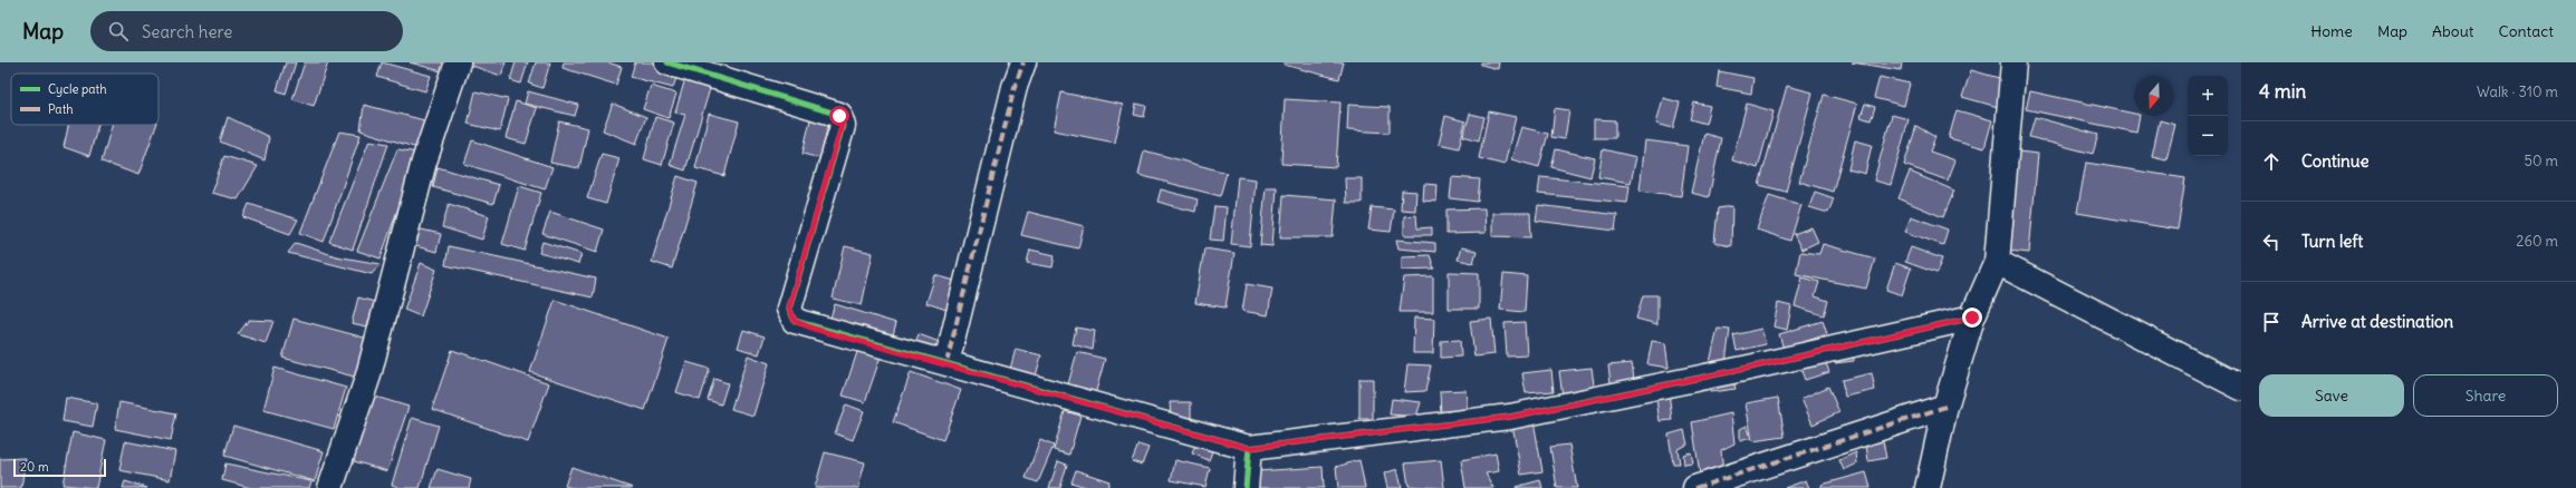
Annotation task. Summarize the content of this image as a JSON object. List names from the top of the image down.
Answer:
{
  "legend": ["Cycle path", "Path"],
  "scale_bar": "20 m",
  "north": "bottom",
  "page": {
    "header": "Map",
    "search": "Search here",
    "nav": [
      "Home",
      "Map",
      "About",
      "Contact"
    ],
    "heading": ["4 min", "Walk · 310 m"],
    "map_buttons": ["+", "−"],
    "list": [
      ["Continue", "50 m"],
      ["Turn left", "260 m"],
      "Arrive at destination"
    ],
    "buttons": ["Save", "Share"],
    "scale": "20 m"
  }
}
